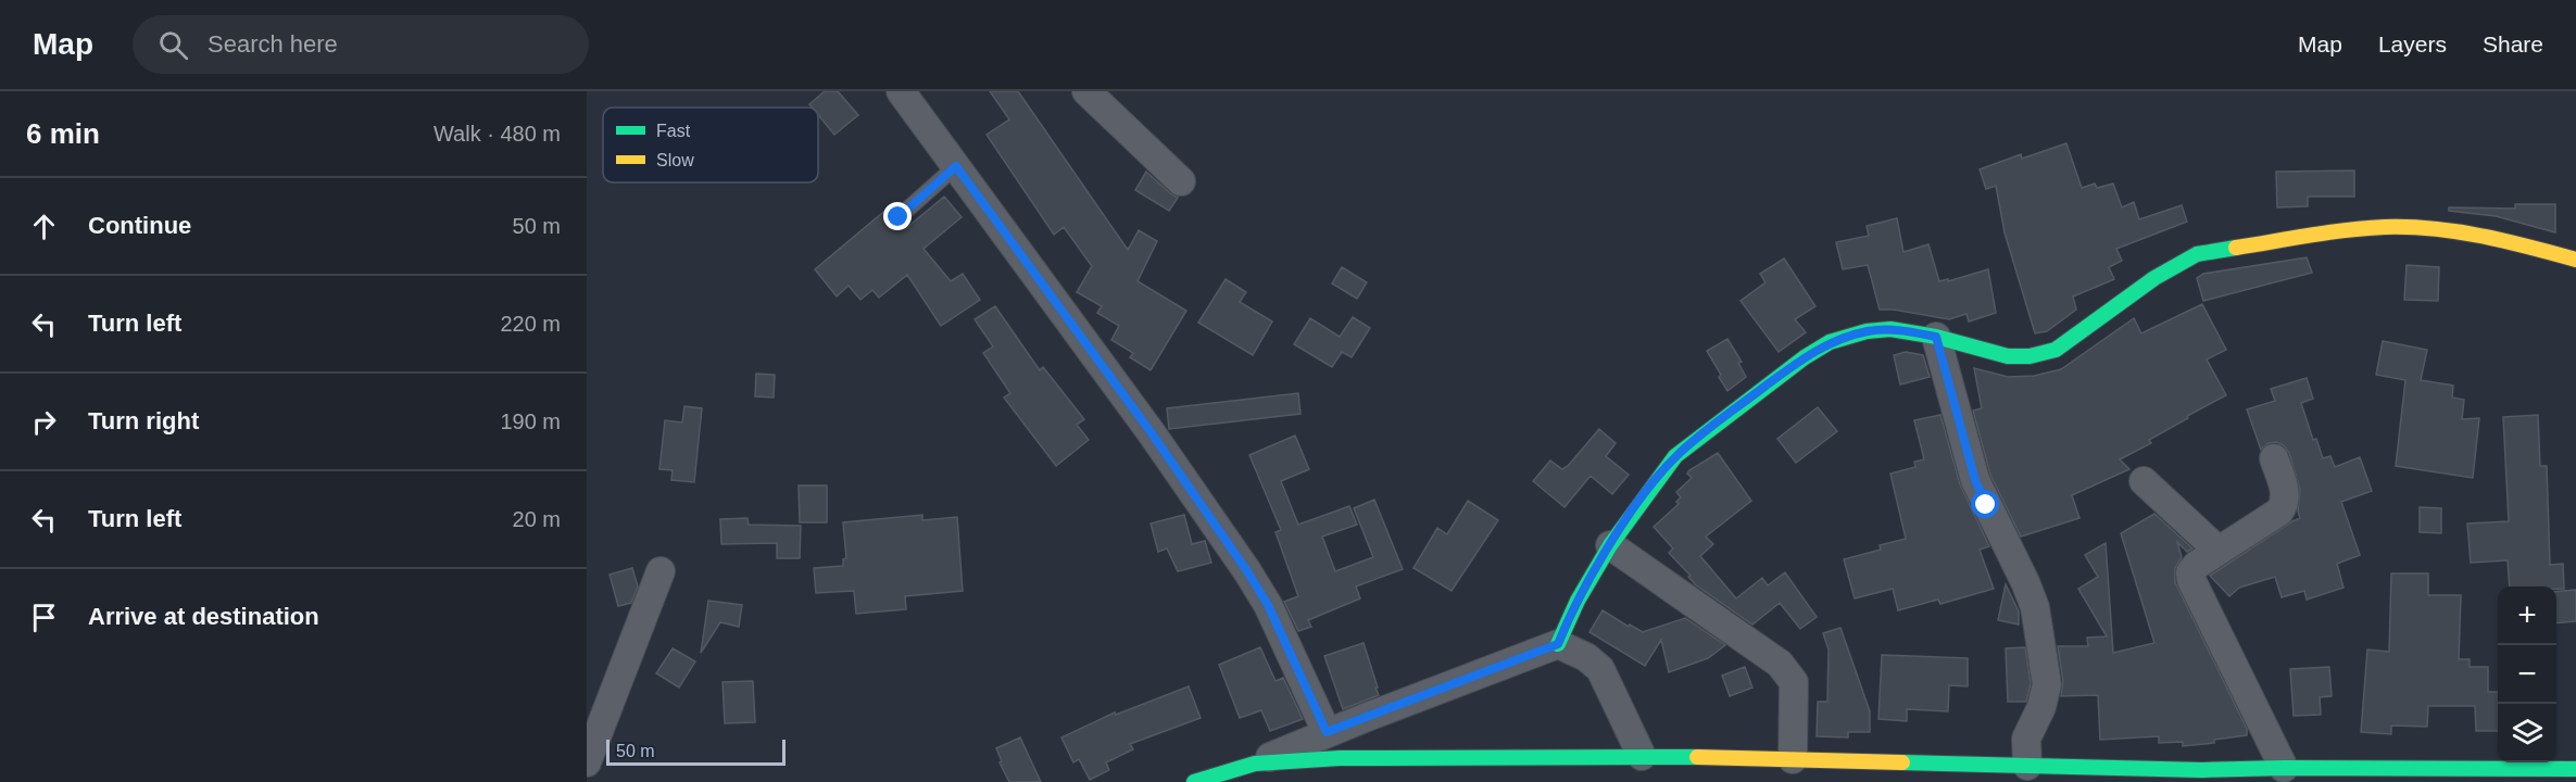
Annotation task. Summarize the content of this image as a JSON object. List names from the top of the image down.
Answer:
{
  "legend": ["Fast", "Slow"],
  "scale_bar": "50 m",
  "page": {
    "header": "Map",
    "search": "Search here",
    "nav": ["Map", "Layers", "Share"],
    "heading": ["6 min", "Walk · 480 m"],
    "list": [
      ["Continue", "50 m"],
      ["Turn left", "220 m"],
      ["Turn right", "190 m"],
      ["Turn left", "20 m"],
      "Arrive at destination"
    ],
    "map_buttons": ["+", "−"],
    "scale": "50 m"
  }
}
